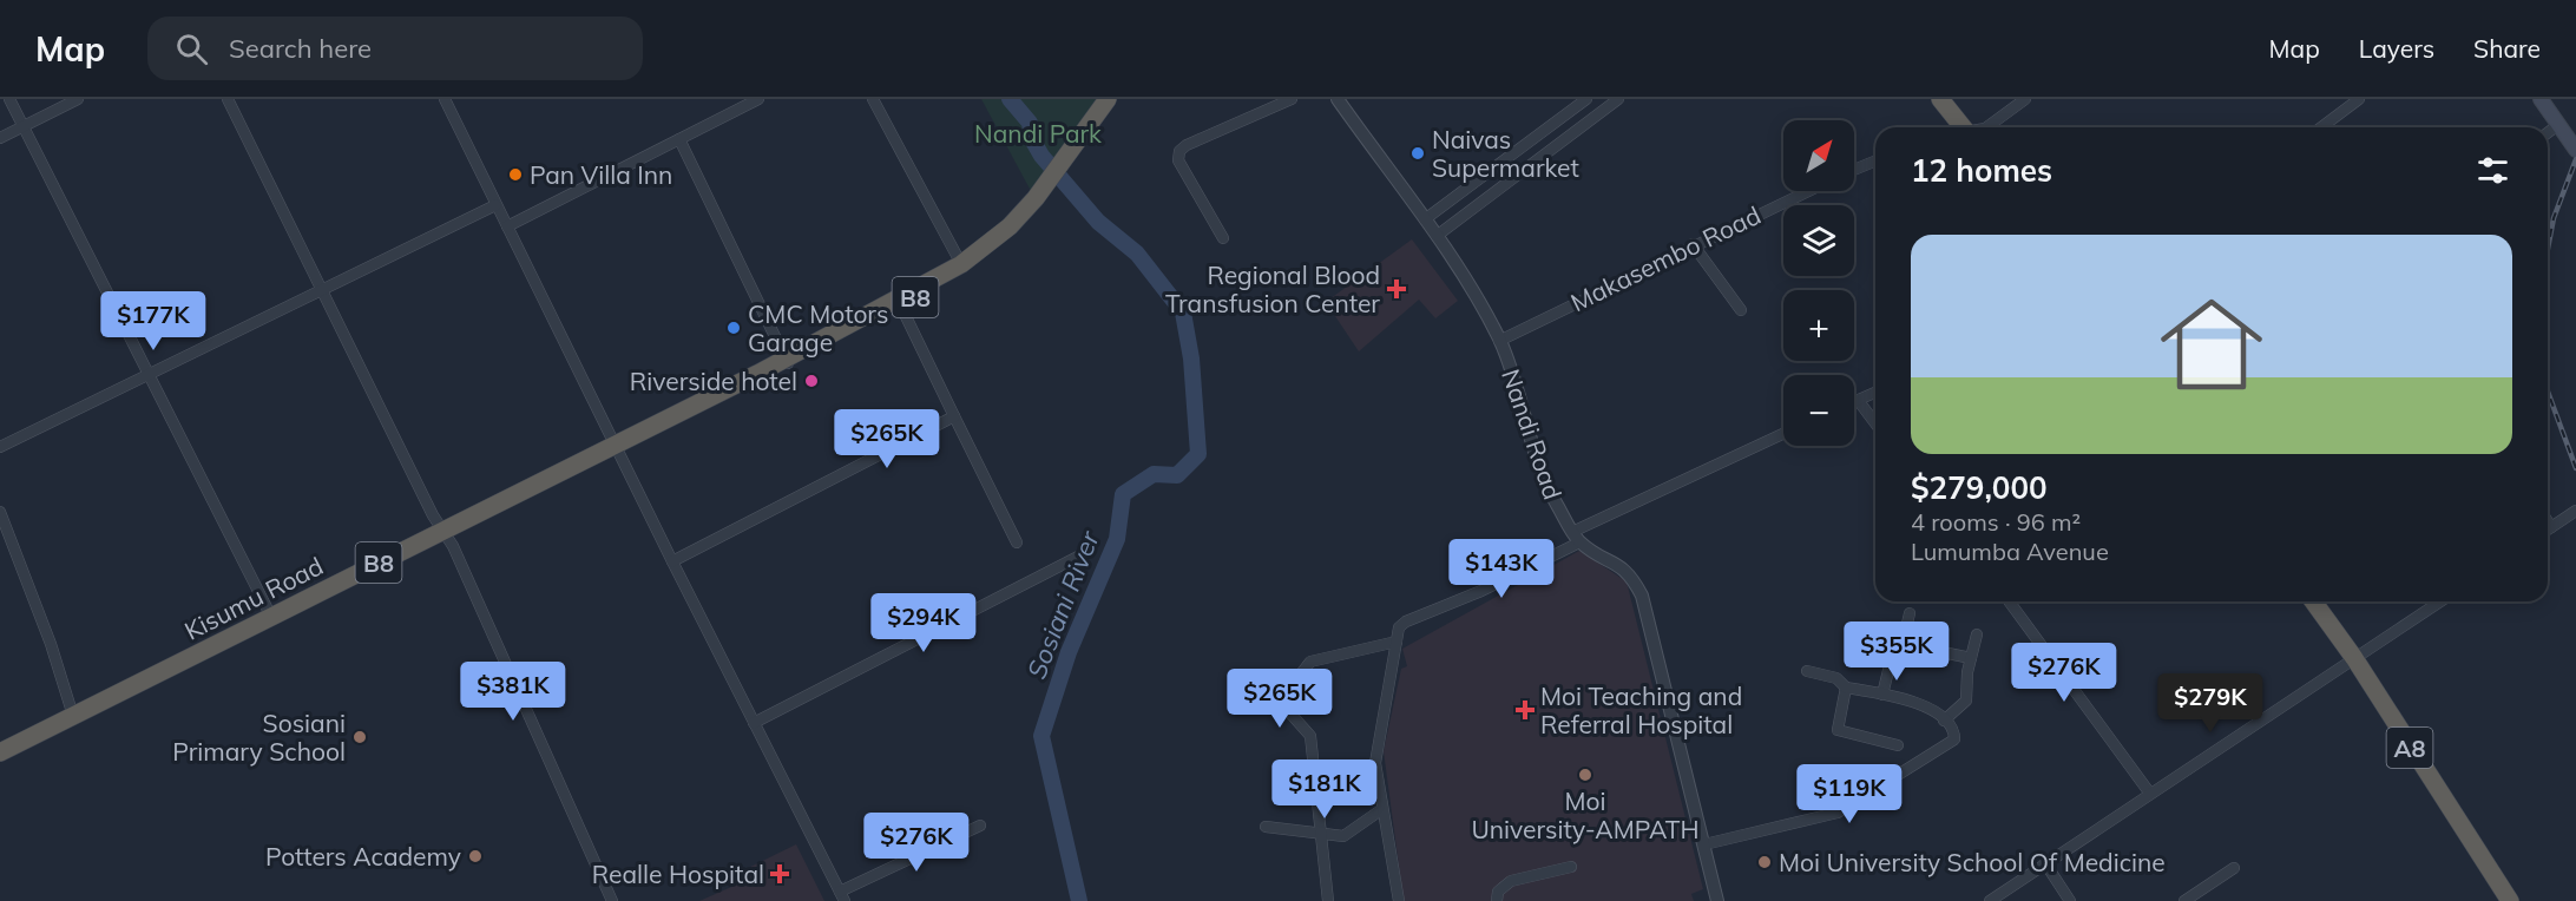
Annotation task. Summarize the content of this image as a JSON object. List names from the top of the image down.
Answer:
{
  "streets": {
    "highway": ["B8", "Kisumu Road", "A8"],
    "street": ["Makasembo Road", "Nandi Road"]
  },
  "crossings": [
    ["Makasembo Road", "Nandi Road"],
    ["B8", "Kisumu Road"]
  ],
  "water": ["Sosiani River"],
  "parks": ["Nandi Park"],
  "places": {
    "other": [
      "Naivas Supermarket",
      "Pan Villa Inn",
      "CMC Motors Garage",
      "Riverside hotel",
      "Sosiani Primary School",
      "Moi University-AMPATH",
      "Potters Academy",
      "Moi University School Of Medicine"
    ],
    "health": ["Regional Blood Transfusion Center", "Moi Teaching and Referral Hospital", "Realle Hospital"]
  },
  "north": "top right",
  "page": {
    "header": "Map",
    "search": "Search here",
    "nav": ["Map", "Layers", "Share"],
    "map_buttons": ["+", "−"],
    "heading": "12 homes",
    "list": [
      {
        "name": "$279,000",
        "note": "4 rooms · 96 m² · Lumumba Avenue"
      }
    ],
    "price": [
      "$177K",
      "$265K",
      "$143K",
      "$294K",
      "$355K",
      "$276K",
      "$381K",
      "$265K",
      "$279K",
      "$181K",
      "$119K",
      "$276K"
    ]
  }
}
